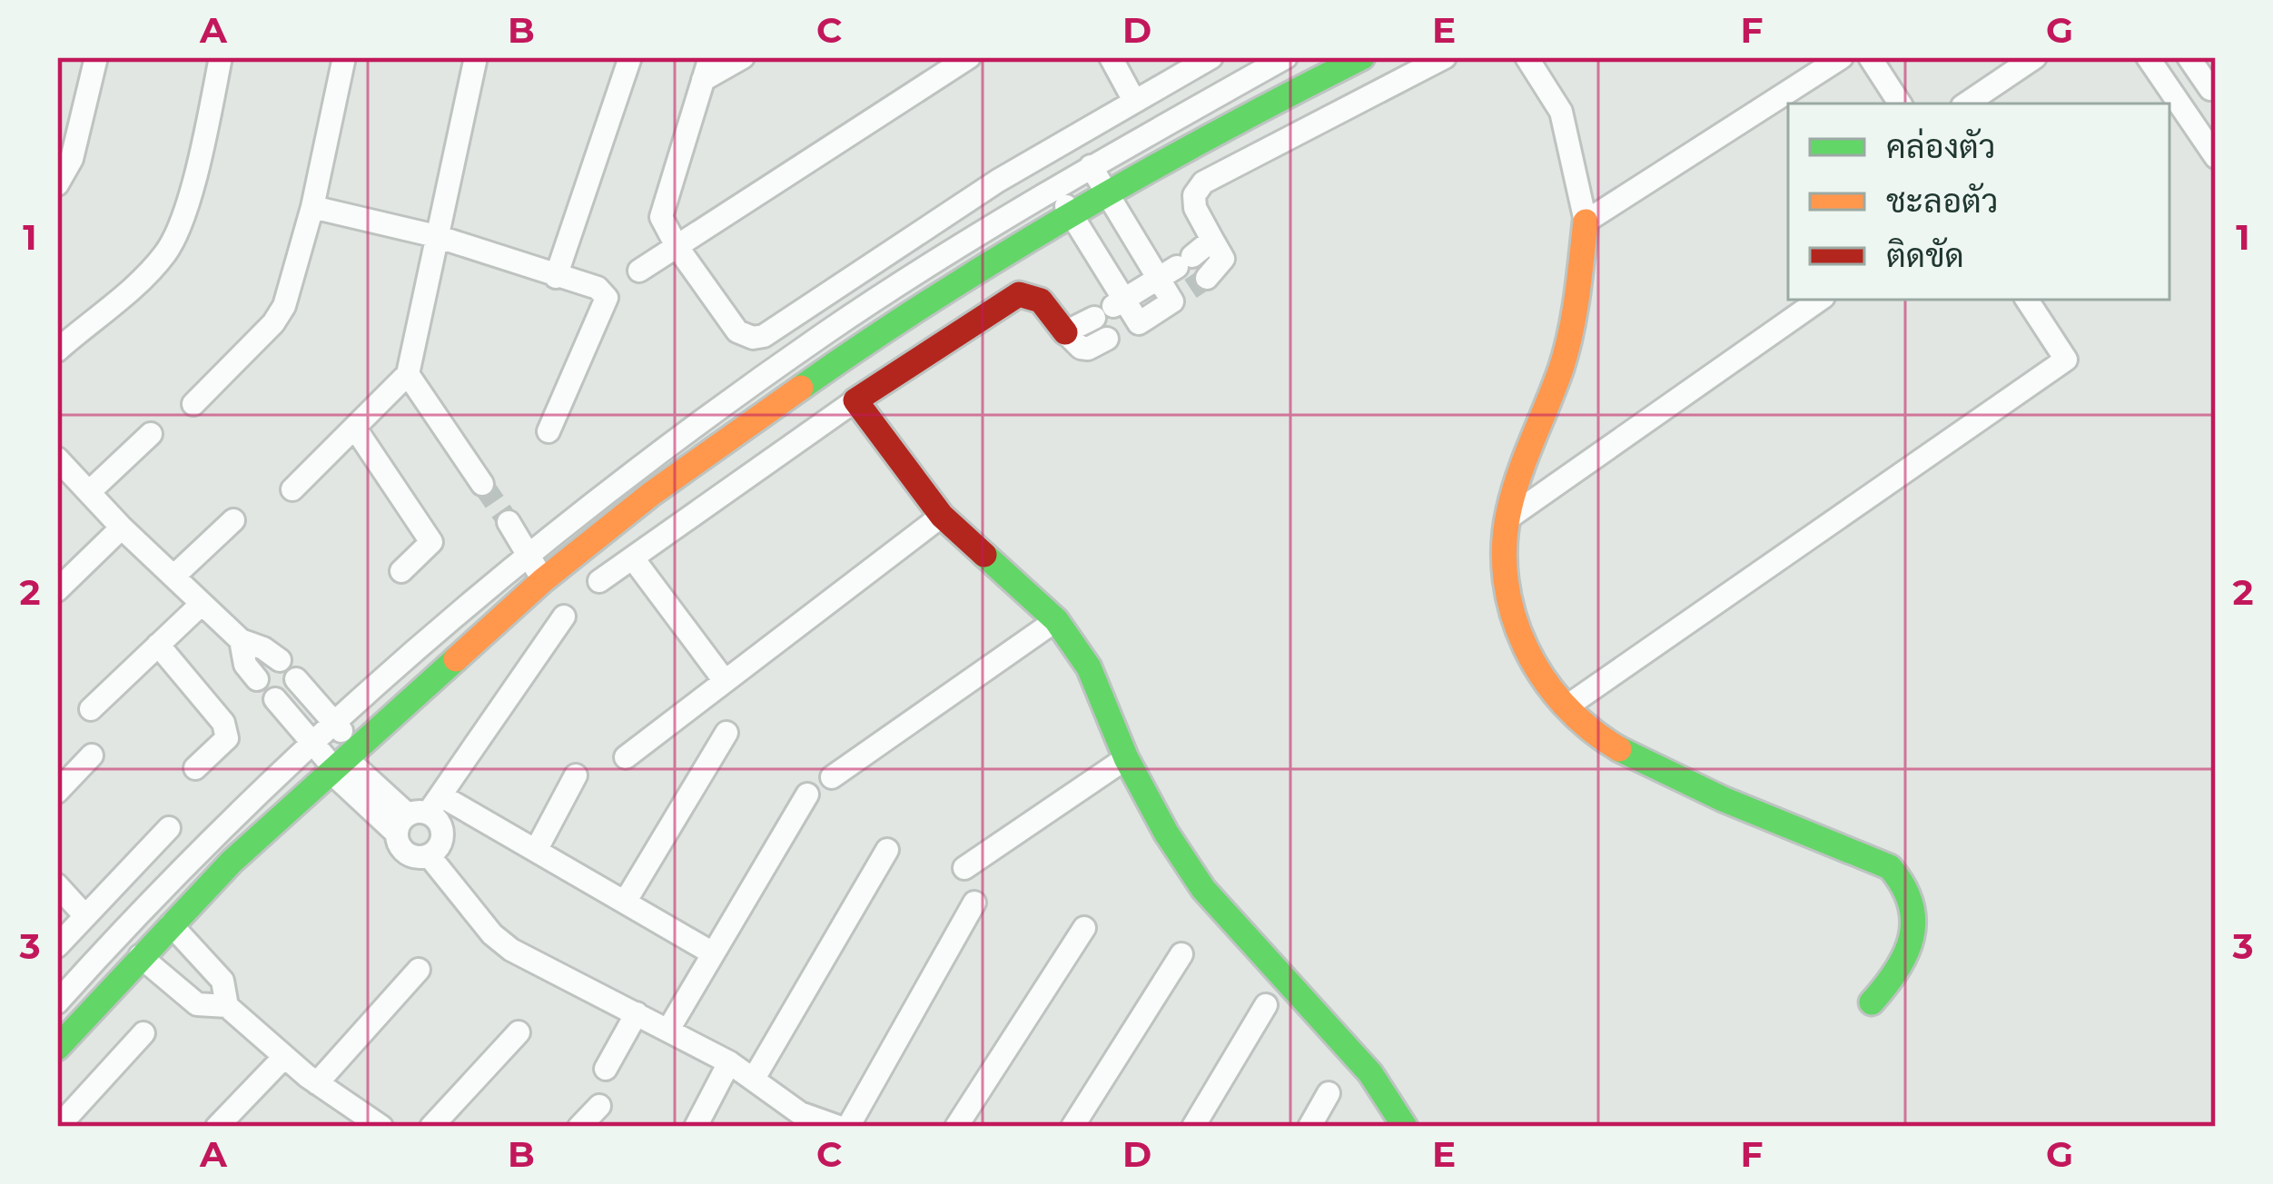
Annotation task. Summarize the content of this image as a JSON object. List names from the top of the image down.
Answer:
{
  "legend": ["คล่องตัว", "ชะลอตัว", "ติดขัด"],
  "grid": {
    "columns": [
      "A",
      "B",
      "C",
      "D",
      "E",
      "F",
      "G"
    ],
    "rows": ["1", "2", "3"]
  }
}
